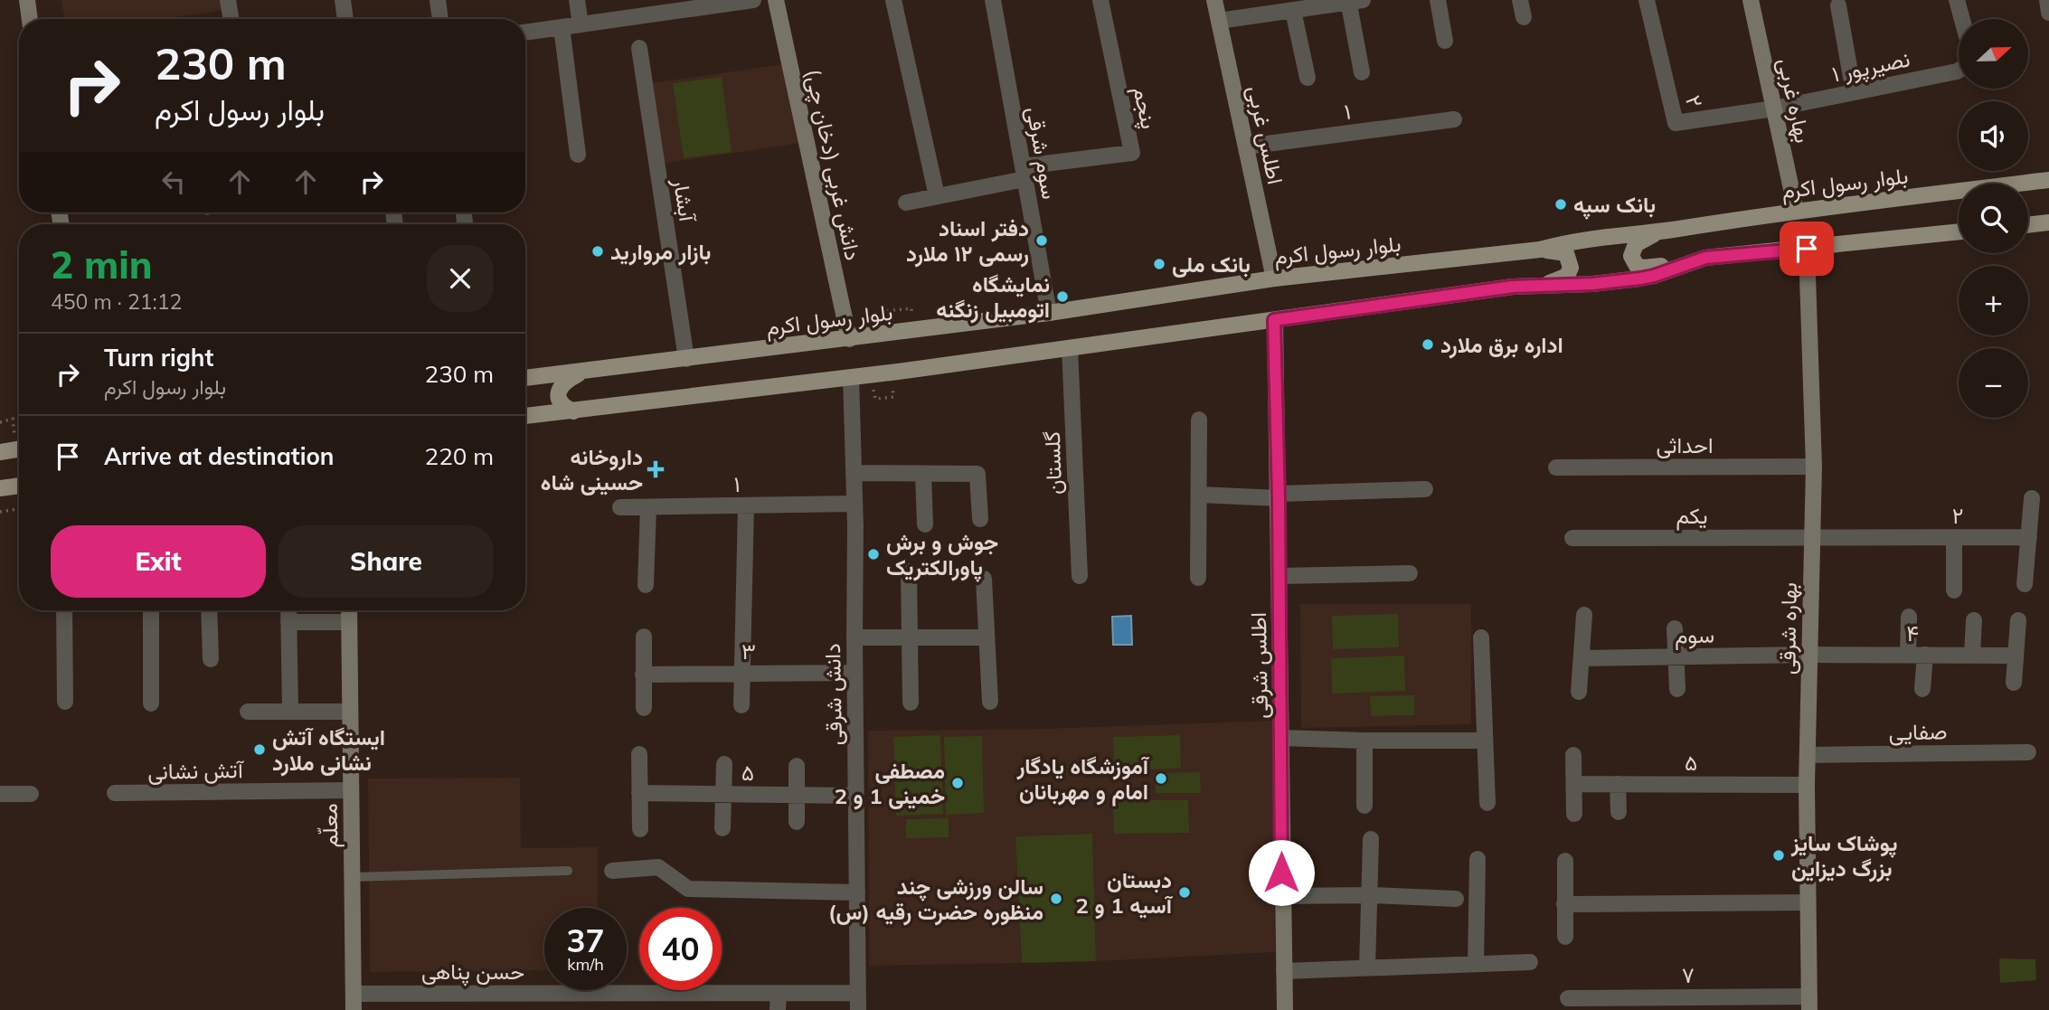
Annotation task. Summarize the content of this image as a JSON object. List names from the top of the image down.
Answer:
{
  "streets": {
    "main road": ["بلوار رسول اکرم"],
    "street": [
      "نصیرپور ۱",
      "بهاره غربی",
      "۲",
      "پنجم",
      "۱",
      "اطلس غربی",
      "سوم شرقی",
      "دانش غربی (دخان چی)",
      "آبشار",
      "احداثی",
      "گلستان",
      "یکم",
      "بهاره شرقی",
      "۴",
      "سوم",
      "۳",
      "اطلس شرقی",
      "دانش شرقی",
      "صفایی",
      "۵",
      "آتش نشانی",
      "معلّم",
      "حسن پناهی",
      "۷"
    ]
  },
  "crossings": [
    ["نصیرپور ۱", "بهاره غربی"],
    ["نصیرپور ۱", "۲"],
    ["بهاره غربی", "۲"],
    ["بهاره غربی", "بلوار رسول اکرم"],
    ["۲", "یکم"],
    ["۲", "بهاره شرقی"],
    ["پنجم", "سوم شرقی"],
    ["۱", "اطلس غربی"],
    ["۱", "دانش شرقی"],
    ["اطلس غربی", "بلوار رسول اکرم"],
    ["سوم شرقی", "بلوار رسول اکرم"],
    ["دانش غربی (دخان چی)", "بلوار رسول اکرم"],
    ["بلوار رسول اکرم", "آبشار"],
    ["احداثی", "بهاره شرقی"],
    ["یکم", "بهاره شرقی"],
    ["بهاره شرقی", "۴"],
    ["بهاره شرقی", "سوم"],
    ["بهاره شرقی", "صفایی"],
    ["بهاره شرقی", "۵"],
    ["بهاره شرقی", "۷"],
    ["۴", "سوم"],
    ["۳", "دانش شرقی"],
    ["دانش شرقی", "۵"],
    ["دانش شرقی", "حسن پناهی"],
    ["آتش نشانی", "معلّم"],
    ["معلّم", "حسن پناهی"]
  ],
  "places": {
    "other": [
      "بانک سپه",
      "دفتر اسناد رسمی ۱۲ ملارد",
      "بازار مروارید",
      "بانک ملی",
      "نمایشگاه اتومبیل زنگنه",
      "اداره برق ملارد",
      "جوش و برش پاورالکتریک",
      "ایستگاه آتش نشانی ملارد",
      "آموزشگاه یادگار امام و مهربانان",
      "مصطفی خمینی 1 و 2",
      "پوشاک سایز بزرگ دیزاین",
      "دبستان آسیه 1 و 2",
      "سالن ورزشی چند منظوره حضرت رقیه (س)"
    ],
    "health": ["داروخانه حسینی شاه"]
  },
  "north": "right",
  "page": {
    "map_buttons": ["+", "−"],
    "turn": ["230 m", "بلوار رسول اکرم"],
    "heading": ["2 min", "450 m · 21:12"],
    "list": [
      {
        "name": "Turn right",
        "note": "بلوار رسول اکرم",
        "value": "230 m"
      },
      {
        "name": "Arrive at destination",
        "value": "220 m"
      }
    ],
    "buttons": ["Exit", "Share"],
    "speed": "37 km/h",
    "limit": "40"
  }
}
